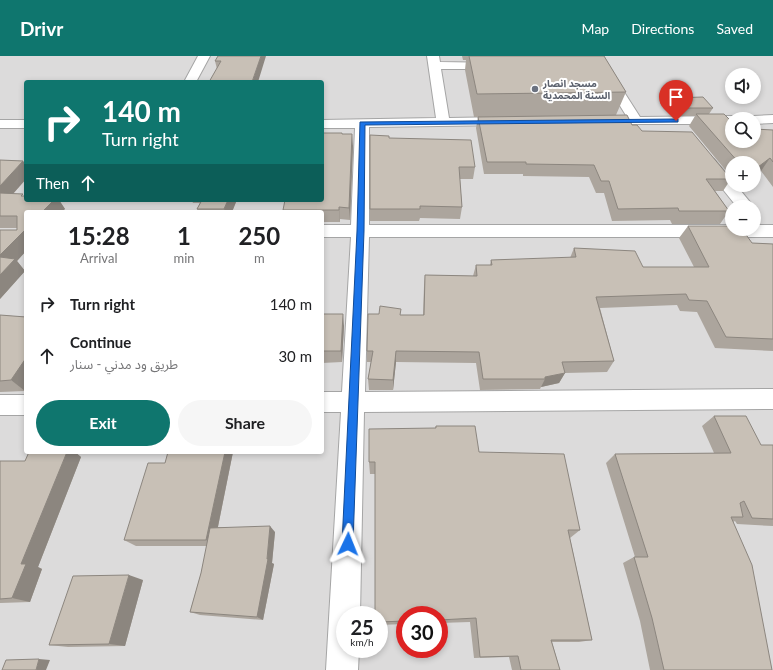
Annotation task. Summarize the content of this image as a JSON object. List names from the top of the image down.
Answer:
{
  "places": ["مسجد انصار السنة المحمدية"],
  "page": {
    "header": "Drivr",
    "nav": ["Map", "Directions", "Saved"],
    "map_buttons": ["+", "−"],
    "turn": ["140 m", "Turn right"],
    "then": "Then",
    "eta": [
      "15:28",
      "Arrival",
      "1",
      "min",
      "250",
      "m"
    ],
    "list": [
      {
        "name": "Turn right",
        "value": "140 m"
      },
      {
        "name": "Continue",
        "note": "طريق ود مدني - سنار",
        "value": "30 m"
      }
    ],
    "buttons": ["Exit", "Share"],
    "speed": "25 km/h",
    "limit": "30"
  }
}
